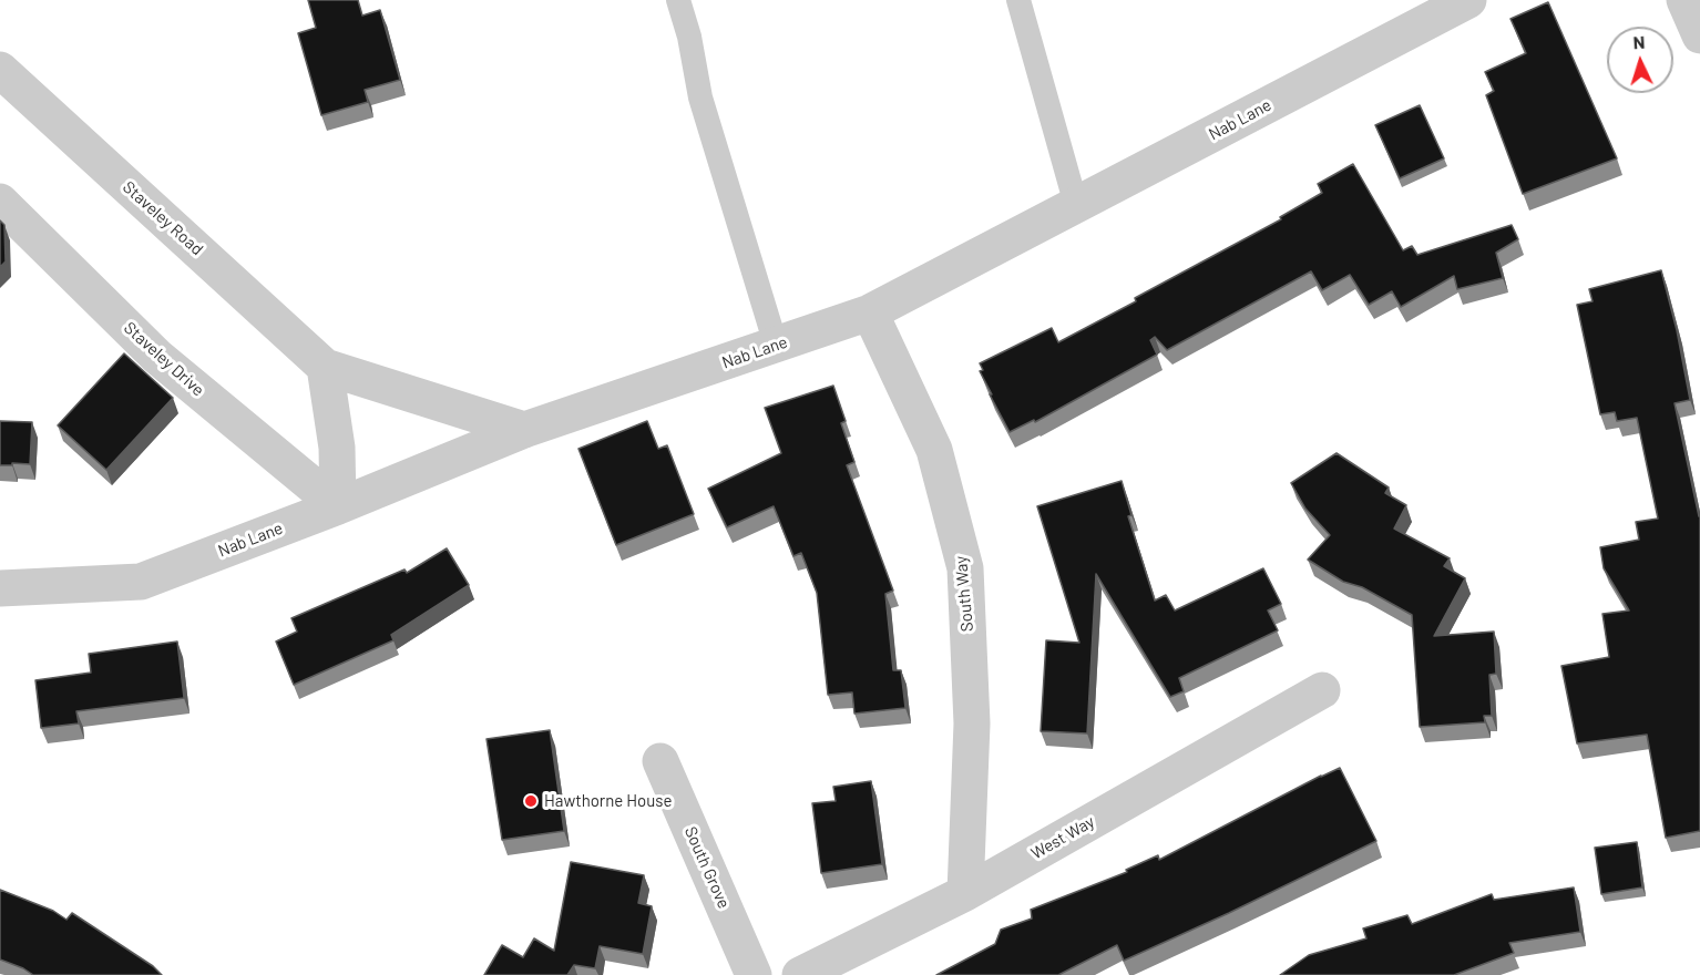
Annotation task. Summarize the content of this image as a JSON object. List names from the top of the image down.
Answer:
{
  "streets": {
    "street": [
      "Nab Lane",
      "Staveley Road",
      "Staveley Drive",
      "South Way",
      "West Way",
      "South Grove"
    ]
  },
  "crossings": [
    ["Nab Lane", "Staveley Road"],
    ["Nab Lane", "Staveley Drive"],
    ["Nab Lane", "South Way"],
    ["South Way", "West Way"]
  ],
  "places": ["Hawthorne House"],
  "north": "top"
}
